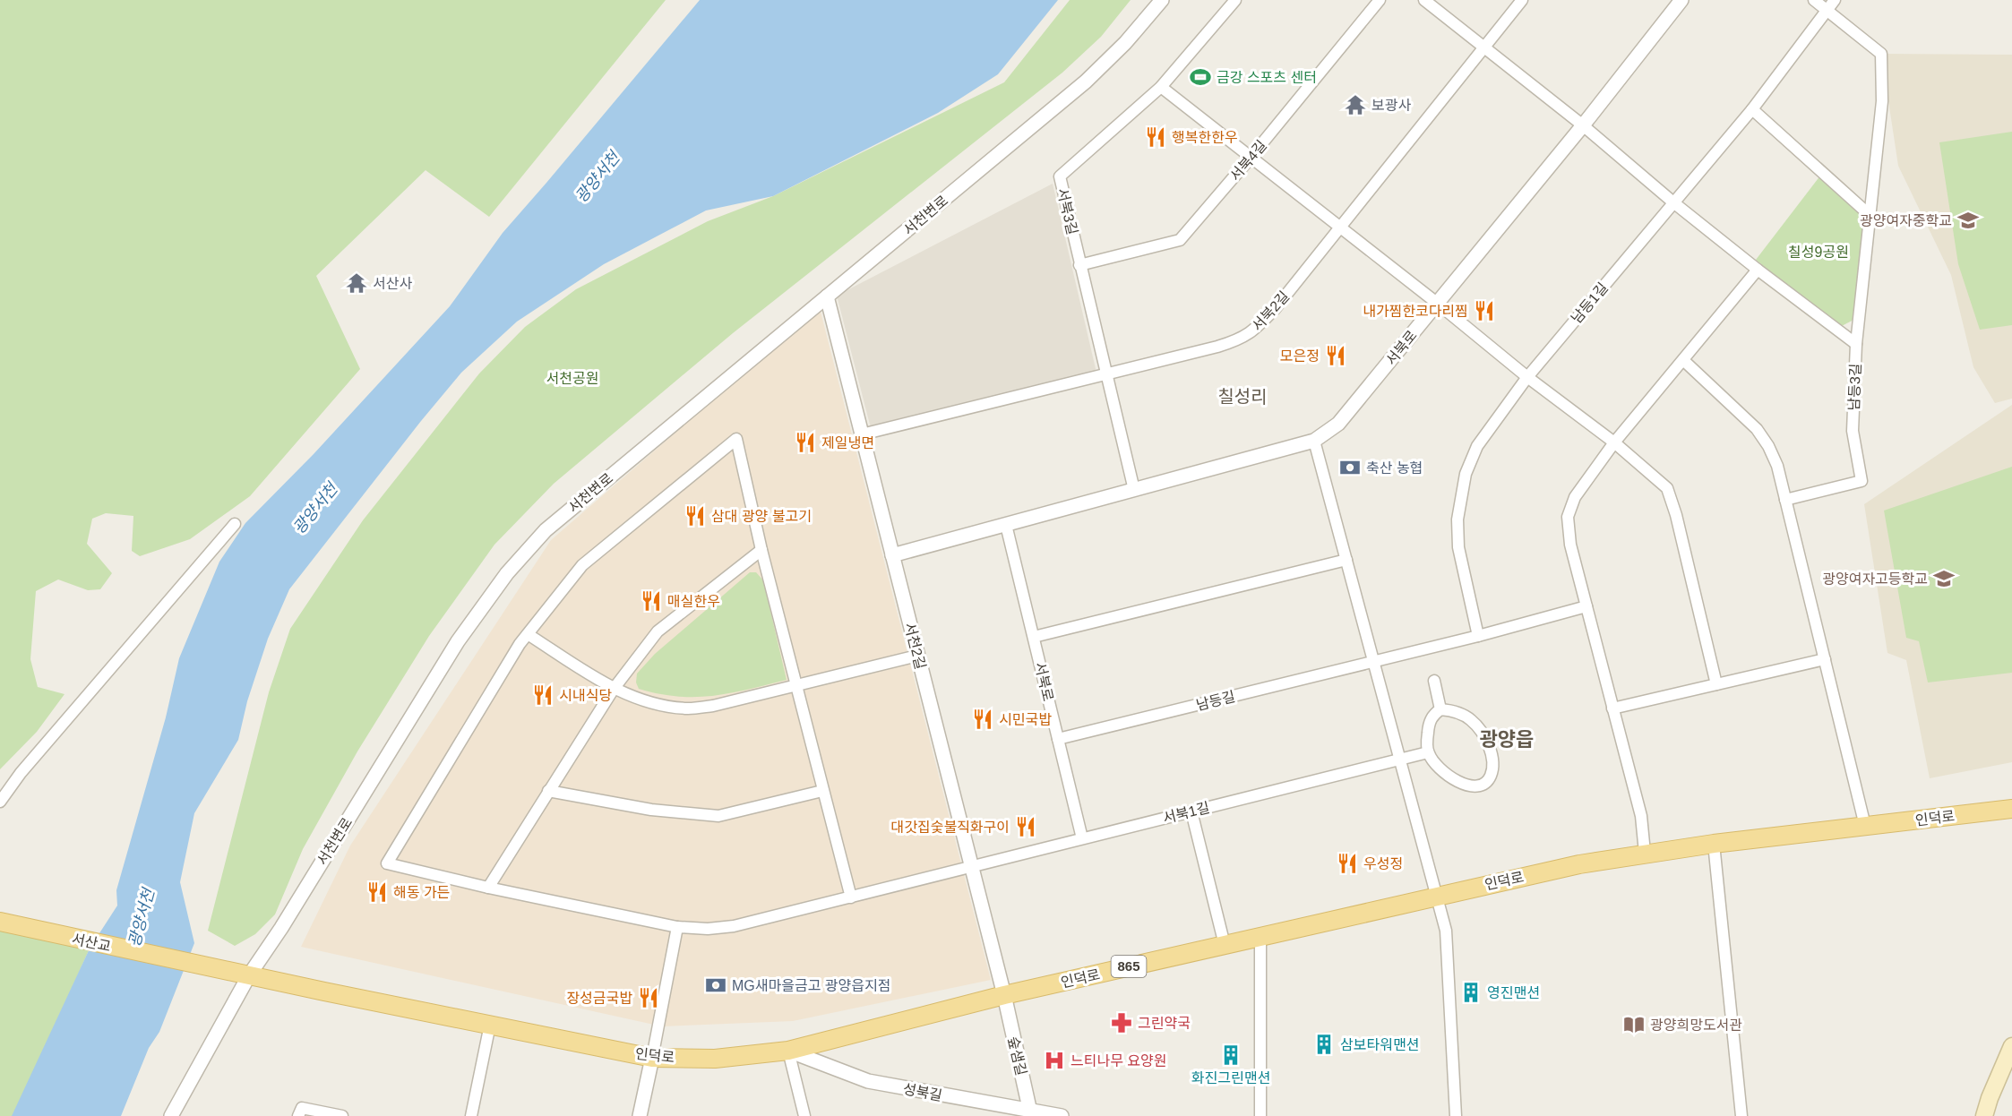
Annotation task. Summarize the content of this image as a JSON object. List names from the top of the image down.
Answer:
{
  "streets": {
    "main road": ["인덕로", "서산교", "865"],
    "street": [
      "서북4길",
      "서북3길",
      "서천변로",
      "남등1길",
      "서북2길",
      "서북로",
      "남등3길",
      "서천2길",
      "남등길",
      "서북1길",
      "숲샘길",
      "성북길"
    ]
  },
  "crossings": [
    ["서북4길", "서북3길"],
    ["서북3길", "서북2길"],
    ["서북3길", "서북로"],
    ["서천변로", "서천2길"],
    ["서천변로", "인덕로"],
    ["남등1길", "남등3길"],
    ["남등1길", "남등길"],
    ["서북2길", "서천2길"],
    ["서북로", "서천2길"],
    ["서북로", "남등길"],
    ["서북로", "서북1길"],
    ["서천2길", "서북1길"],
    ["서천2길", "인덕로"],
    ["서천2길", "숲샘길"],
    ["인덕로", "서산교"],
    ["인덕로", "숲샘길"],
    ["인덕로", "성북길"],
    ["숲샘길", "성북길"]
  ],
  "districts": ["칠성리", "광양읍"],
  "water": ["광양서천"],
  "parks": ["칠성9공원", "서천공원"],
  "places": {
    "sports": ["금강 스포츠 센터"],
    "temple": ["보광사", "서산사"],
    "restaurant": [
      "행복한한우",
      "내가찜한코다리찜",
      "모은정",
      "제일냉면",
      "삼대 광양 불고기",
      "매실한우",
      "시내식당",
      "시민국밥",
      "대갓집숯불직화구이",
      "우성정",
      "해동 가든",
      "장성금국밥"
    ],
    "school or university": ["광양여자중학교", "광양여자고등학교"],
    "bank": ["축산 농협", "MG새마을금고 광양읍지점"],
    "building": ["영진맨션", "삼보타워맨션", "화진그린맨션"],
    "pharmacy": ["그린약국"],
    "library": ["광양희망도서관"],
    "hospital": ["느티나무 요양원"]
  }
}
